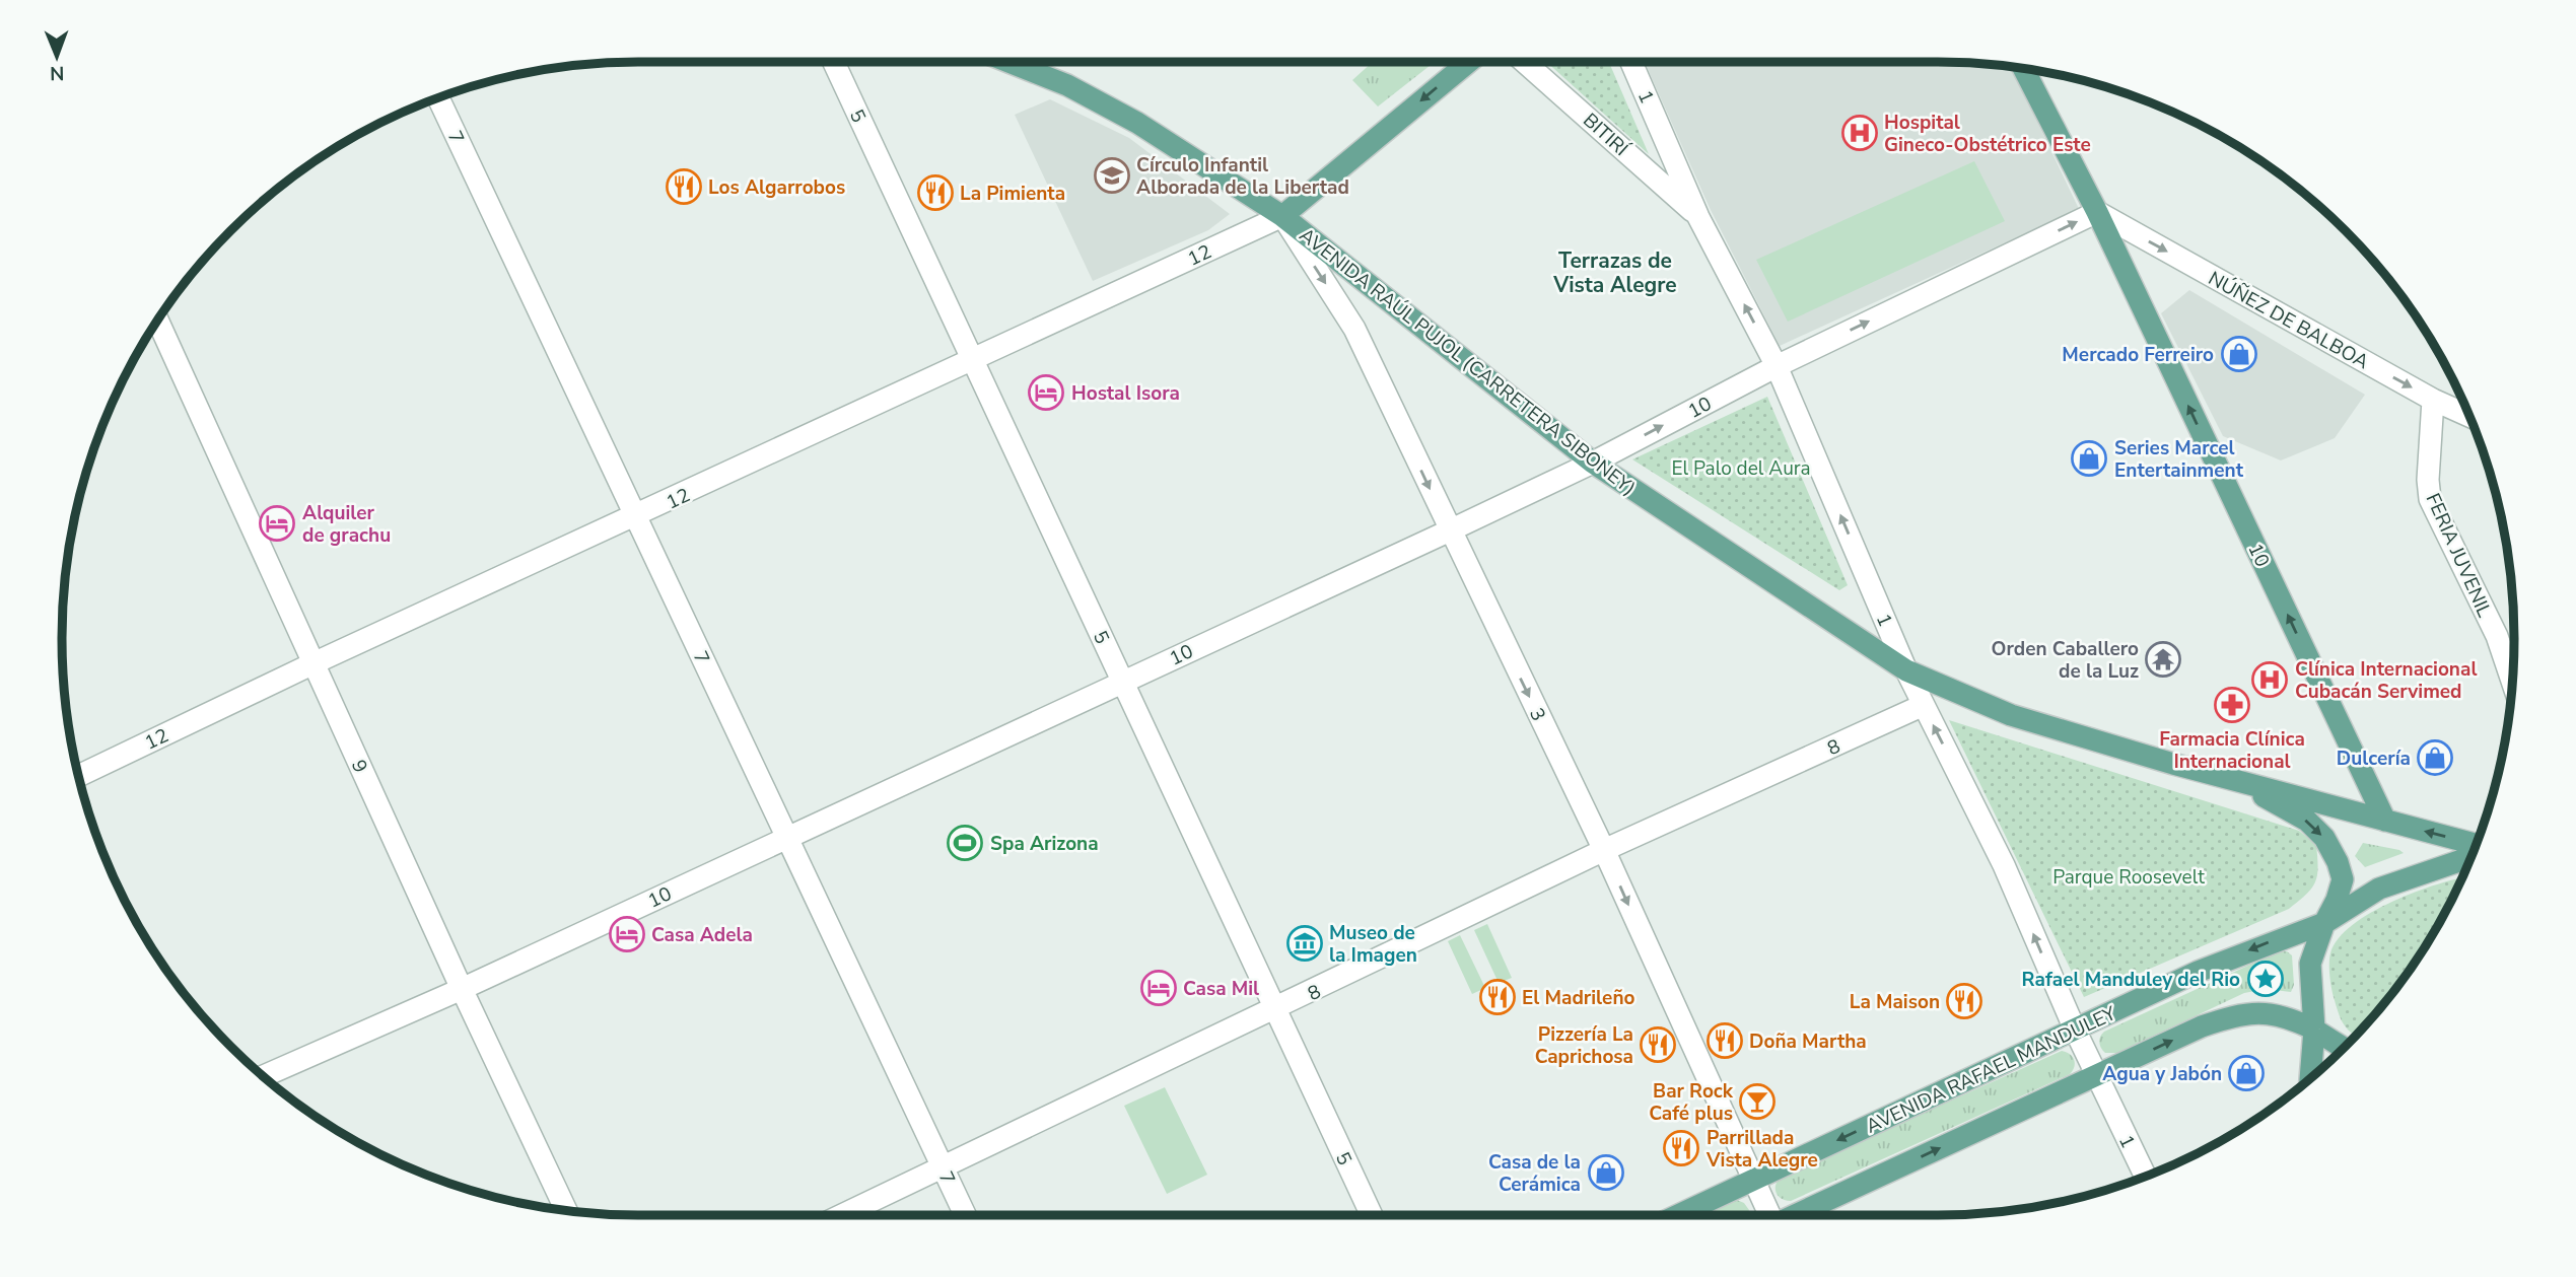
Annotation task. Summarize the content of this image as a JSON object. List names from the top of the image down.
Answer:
{
  "streets": {
    "main road": ["AVENIDA RAÚL PUJOL (CARRETERA SIBONEY)", "10", "AVENIDA RAFAEL MANDULEY"],
    "street": [
      "1",
      "5",
      "BITIRÍ",
      "7",
      "12",
      "NÚÑEZ DE BALBOA",
      "FERIA JUVENIL",
      "3",
      "8",
      "9"
    ]
  },
  "crossings": [
    ["1", "BITIRÍ"],
    ["1", "AVENIDA RAÚL PUJOL (CARRETERA SIBONEY)"],
    ["1", "10"],
    ["1", "8"],
    ["1", "AVENIDA RAFAEL MANDULEY"],
    ["5", "12"],
    ["5", "10"],
    ["5", "8"],
    ["7", "12"],
    ["7", "10"],
    ["7", "8"],
    ["12", "AVENIDA RAÚL PUJOL (CARRETERA SIBONEY)"],
    ["12", "3"],
    ["12", "9"],
    ["NÚÑEZ DE BALBOA", "10"],
    ["NÚÑEZ DE BALBOA", "FERIA JUVENIL"],
    ["AVENIDA RAÚL PUJOL (CARRETERA SIBONEY)", "10"],
    ["AVENIDA RAÚL PUJOL (CARRETERA SIBONEY)", "3"],
    ["AVENIDA RAÚL PUJOL (CARRETERA SIBONEY)", "AVENIDA RAFAEL MANDULEY"],
    ["10", "3"],
    ["10", "9"],
    ["3", "8"],
    ["3", "AVENIDA RAFAEL MANDULEY"]
  ],
  "one_way": ["1", "NÚÑEZ DE BALBOA", "3"],
  "districts": ["Terrazas de Vista Alegre"],
  "parks": ["El Palo del Aura", "Parque Roosevelt"],
  "places": {
    "hospital": ["Hospital Gineco-Obstétrico Este", "Clínica Internacional Cubacán Servimed"],
    "school or university": ["Círculo Infantil Alborada de la Libertad"],
    "restaurant": [
      "Los Algarrobos",
      "La Pimienta",
      "El Madrileño",
      "La Maison",
      "Doña Martha",
      "Pizzería La Caprichosa",
      "Parrillada Vista Alegre"
    ],
    "shop": [
      "Mercado Ferreiro",
      "Series Marcel Entertainment",
      "Dulcería",
      "Agua y Jabón",
      "Casa de la Cerámica"
    ],
    "hotel": [
      "Hostal Isora",
      "Alquiler de grachu",
      "Casa Adela",
      "Casa Mil"
    ],
    "temple": ["Orden Caballero de la Luz"],
    "pharmacy": ["Farmacia Clínica Internacional"],
    "sports": ["Spa Arizona"],
    "museum": ["Museo de la Imagen"],
    "place": ["Rafael Manduley del Rio"],
    "bar": ["Bar Rock Café plus"]
  },
  "north": "bottom"
}
